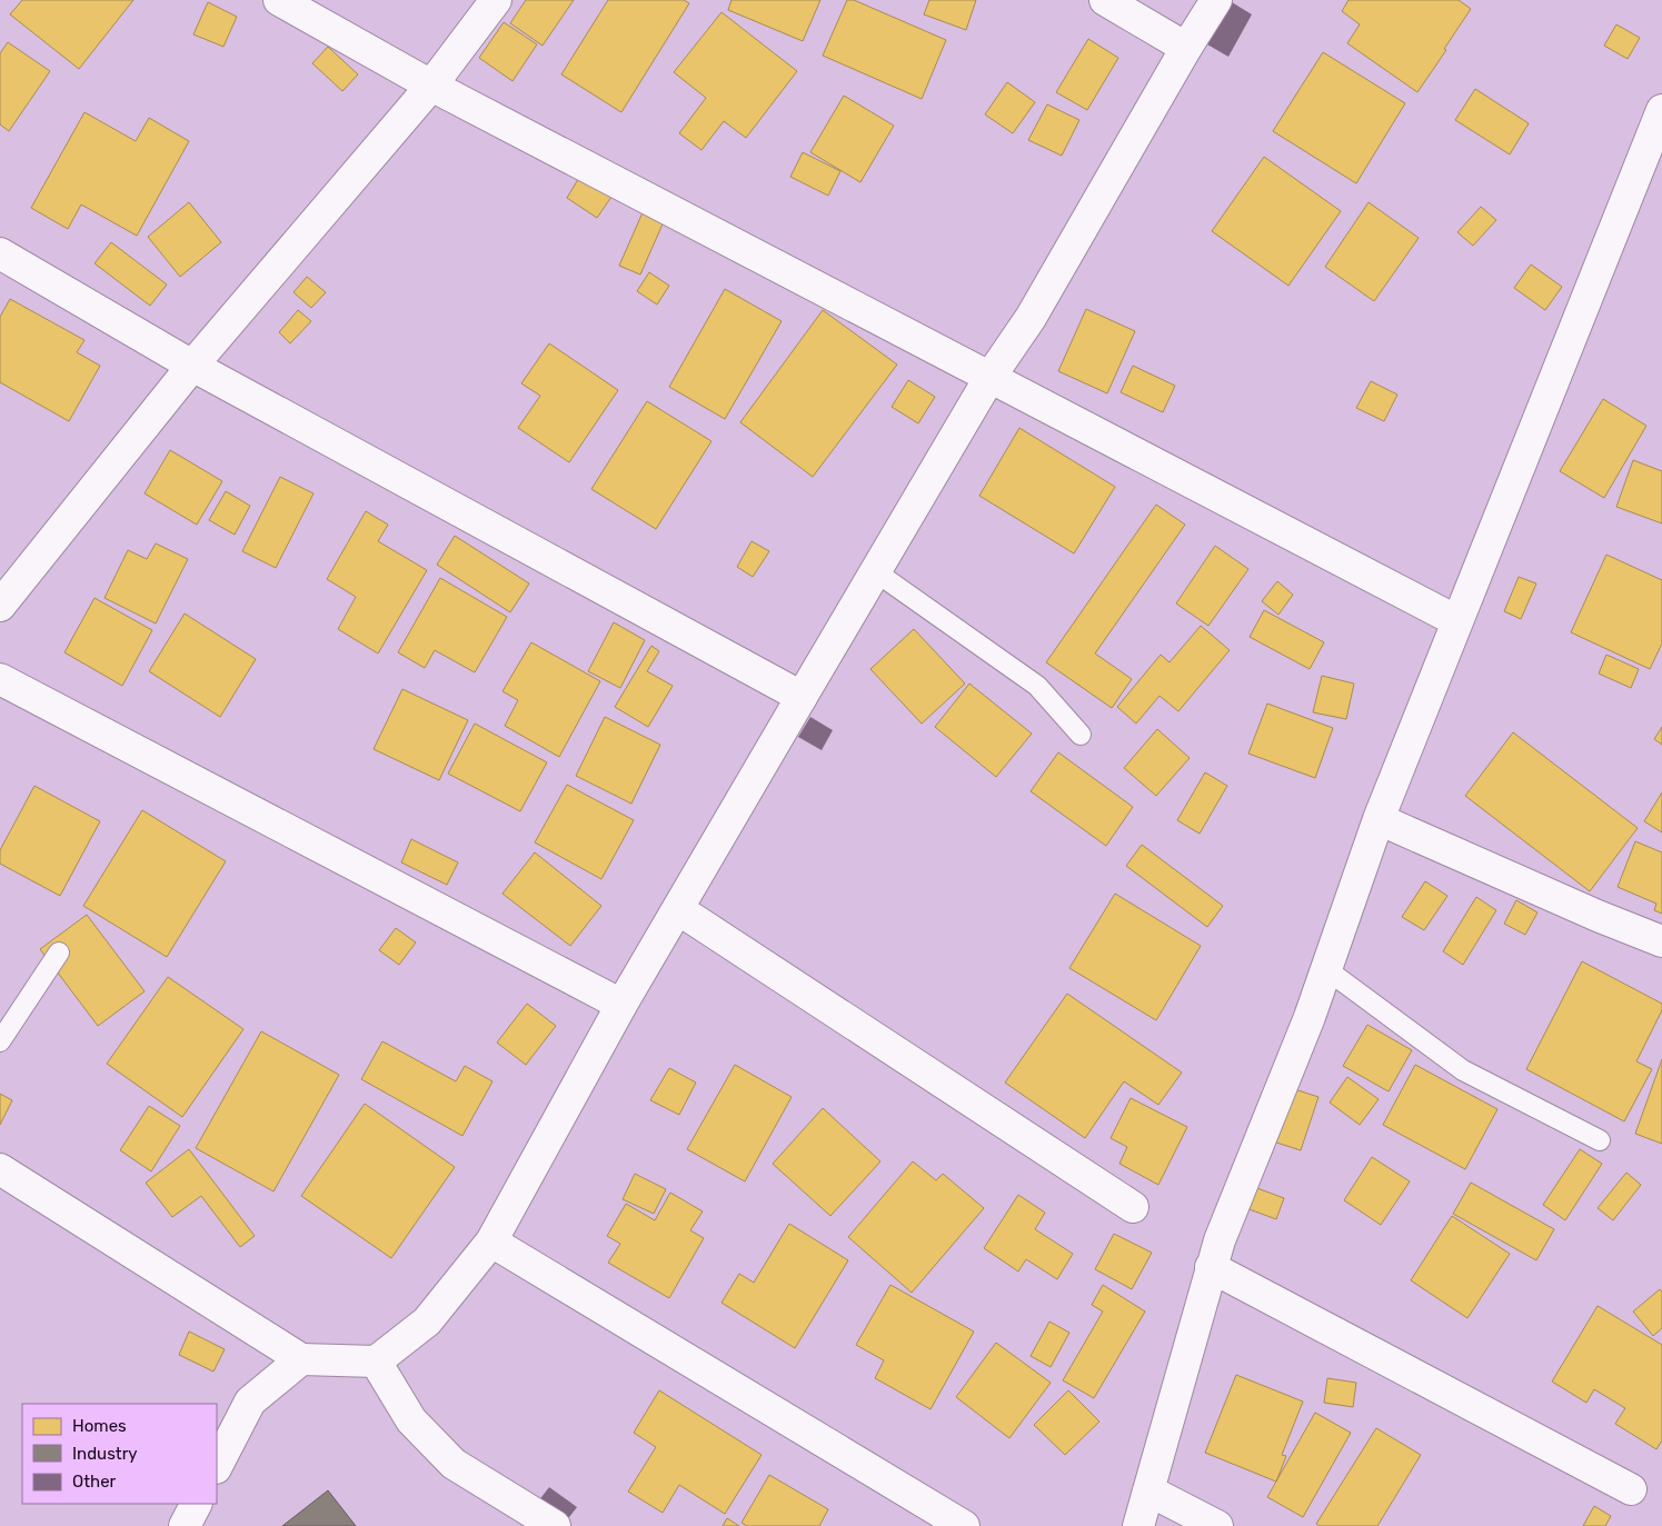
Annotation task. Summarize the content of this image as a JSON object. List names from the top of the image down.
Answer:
{
  "legend": ["Homes", "Industry", "Other"]
}
